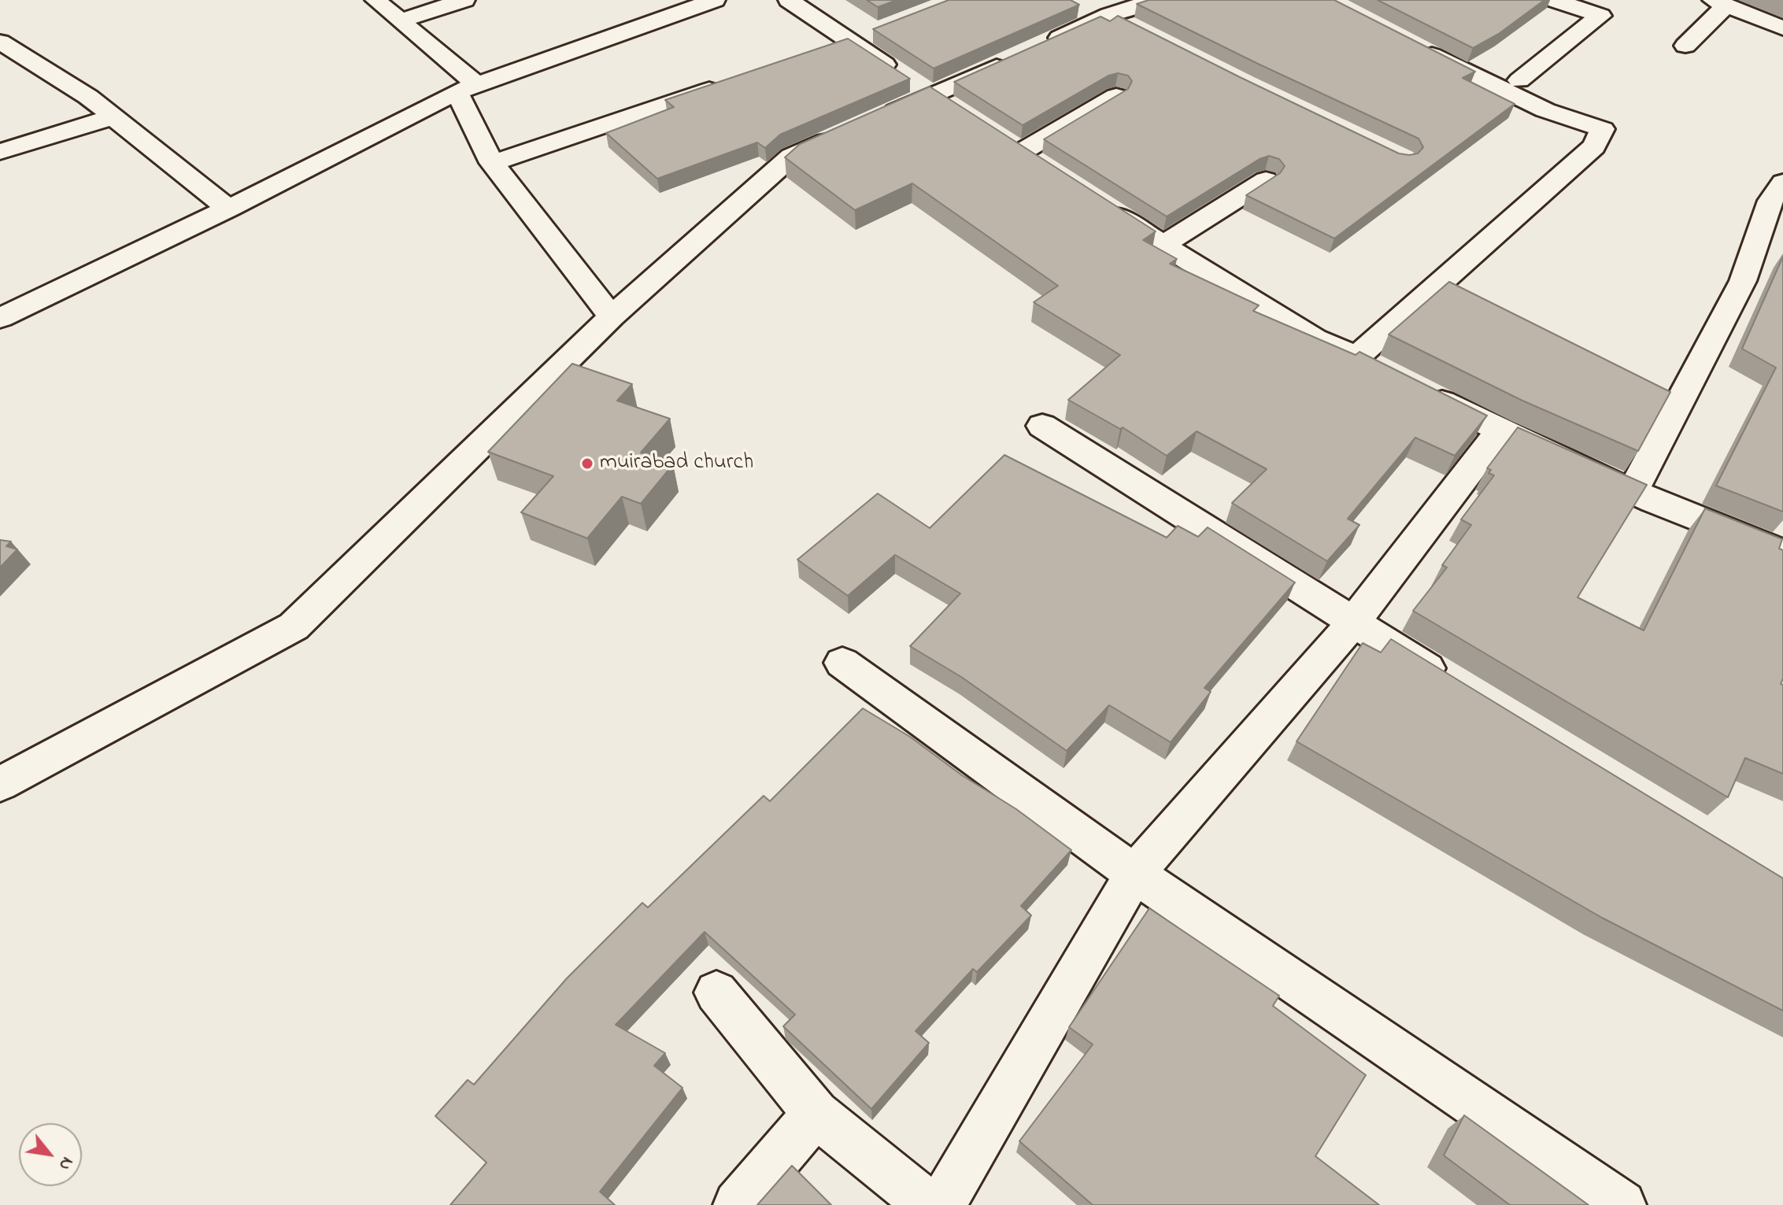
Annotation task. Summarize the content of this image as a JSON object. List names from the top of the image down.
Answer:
{
  "places": ["muirabad church"],
  "north": "bottom right"
}
